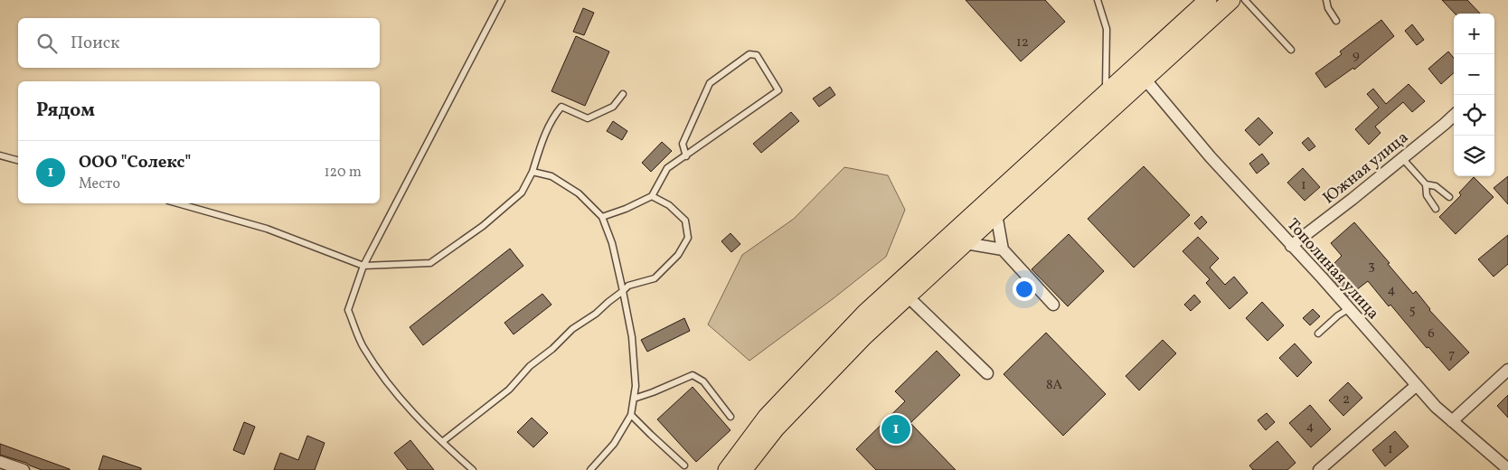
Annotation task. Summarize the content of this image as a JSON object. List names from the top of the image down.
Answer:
{
  "streets": {
    "street": ["Южная улица", "Тополиная улица"]
  },
  "crossings": [
    ["Южная улица", "Тополиная улица"]
  ],
  "house_numbers": [
    "12",
    "9",
    "1",
    "3",
    "4",
    "5",
    "6",
    "7",
    "8А",
    "2",
    "4",
    "1"
  ],
  "page": {
    "map_buttons": ["+", "−"],
    "search": "Поиск",
    "heading": "Рядом",
    "list": [
      {
        "mark": "1",
        "name": "ООО \"Солекс\"",
        "note": "Место",
        "value": "120 m"
      }
    ],
    "pins": "1"
  }
}
